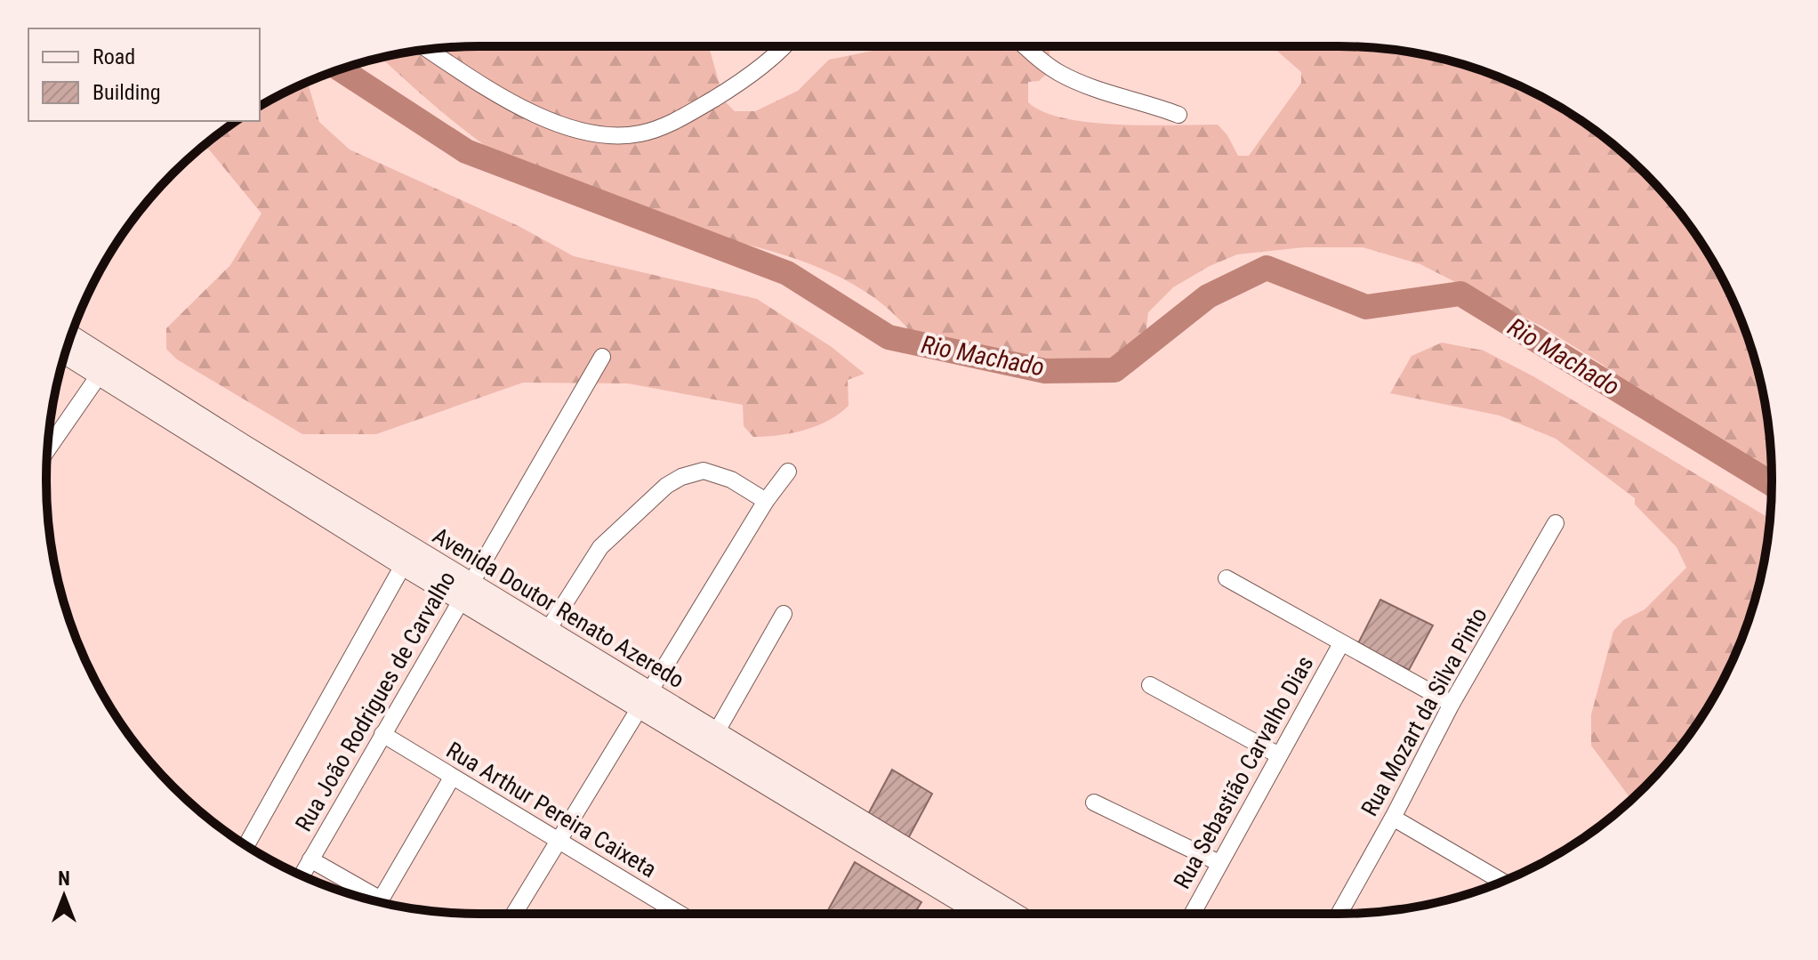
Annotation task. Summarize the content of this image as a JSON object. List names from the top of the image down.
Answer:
{
  "streets": {
    "street": [
      "Avenida Doutor Renato Azeredo",
      "Rua João Rodrigues de Carvalho",
      "Rua Mozart da Silva Pinto",
      "Rua Sebastião Carvalho Dias",
      "Rua Arthur Pereira Caixeta"
    ]
  },
  "crossings": [
    ["Avenida Doutor Renato Azeredo", "Rua João Rodrigues de Carvalho"],
    ["Rua João Rodrigues de Carvalho", "Rua Arthur Pereira Caixeta"]
  ],
  "water": ["Rio Machado"],
  "legend": ["Road", "Building"],
  "north": "top"
}
